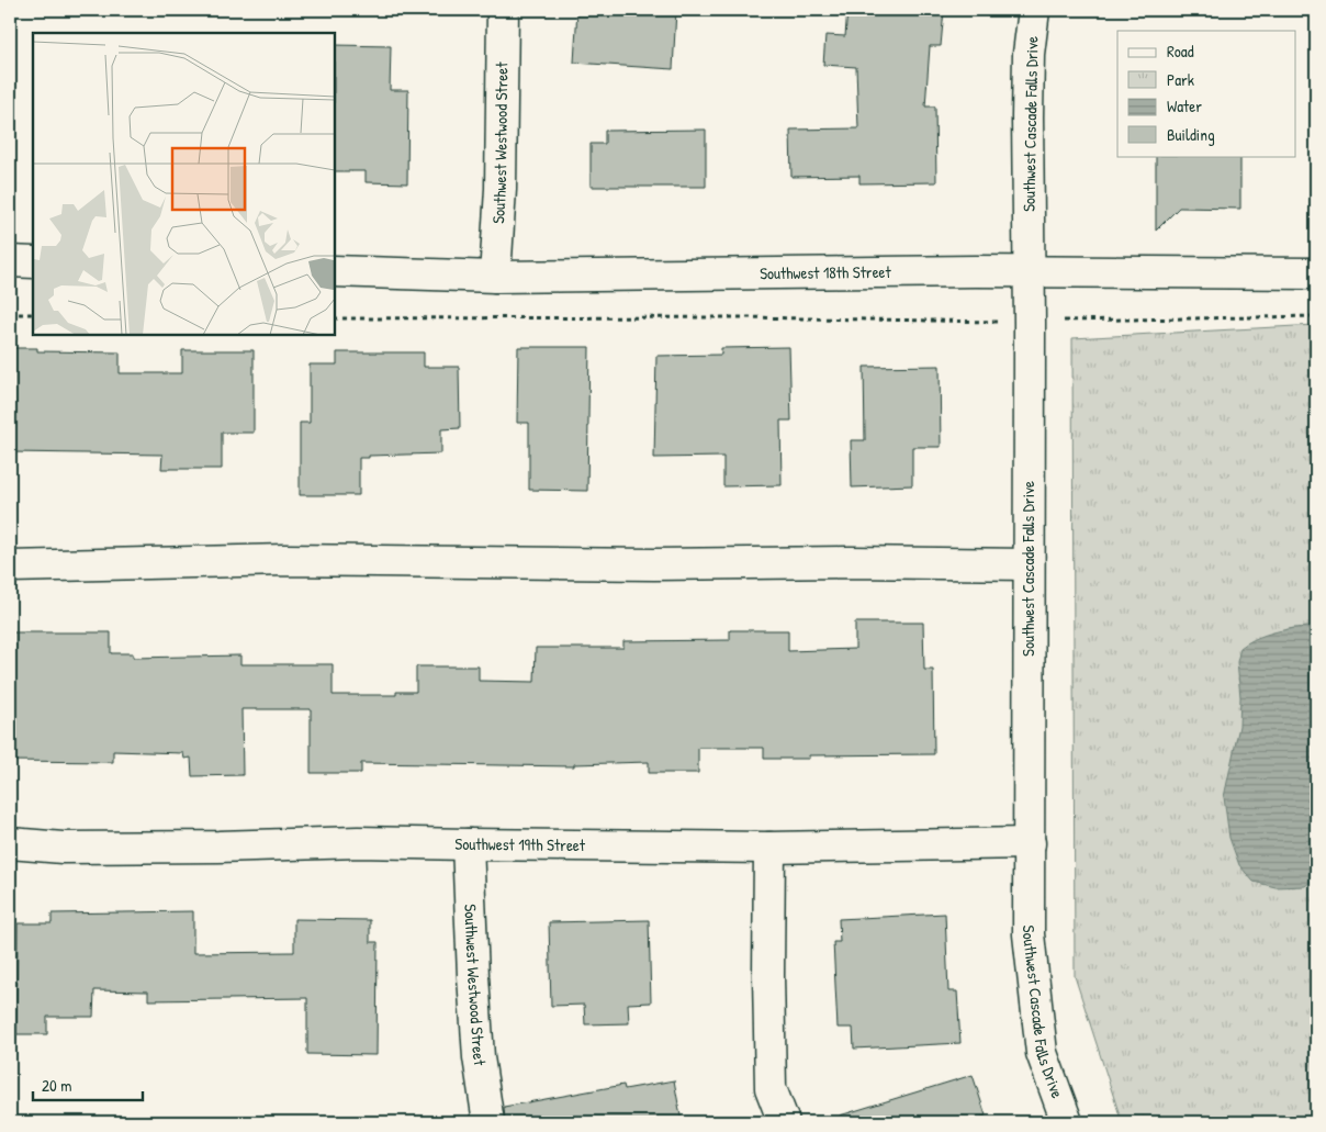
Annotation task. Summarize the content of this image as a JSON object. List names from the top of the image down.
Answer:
{
  "streets": {
    "street": [
      "Southwest Cascade Falls Drive",
      "Southwest Westwood Street",
      "Southwest 18th Street",
      "Southwest 19th Street"
    ]
  },
  "crossings": [
    ["Southwest Cascade Falls Drive", "Southwest 18th Street"],
    ["Southwest Cascade Falls Drive", "Southwest 19th Street"],
    ["Southwest Westwood Street", "Southwest 18th Street"],
    ["Southwest Westwood Street", "Southwest 19th Street"]
  ],
  "legend": [
    "Road",
    "Park",
    "Water",
    "Building"
  ],
  "scale_bar": "20 m"
}
